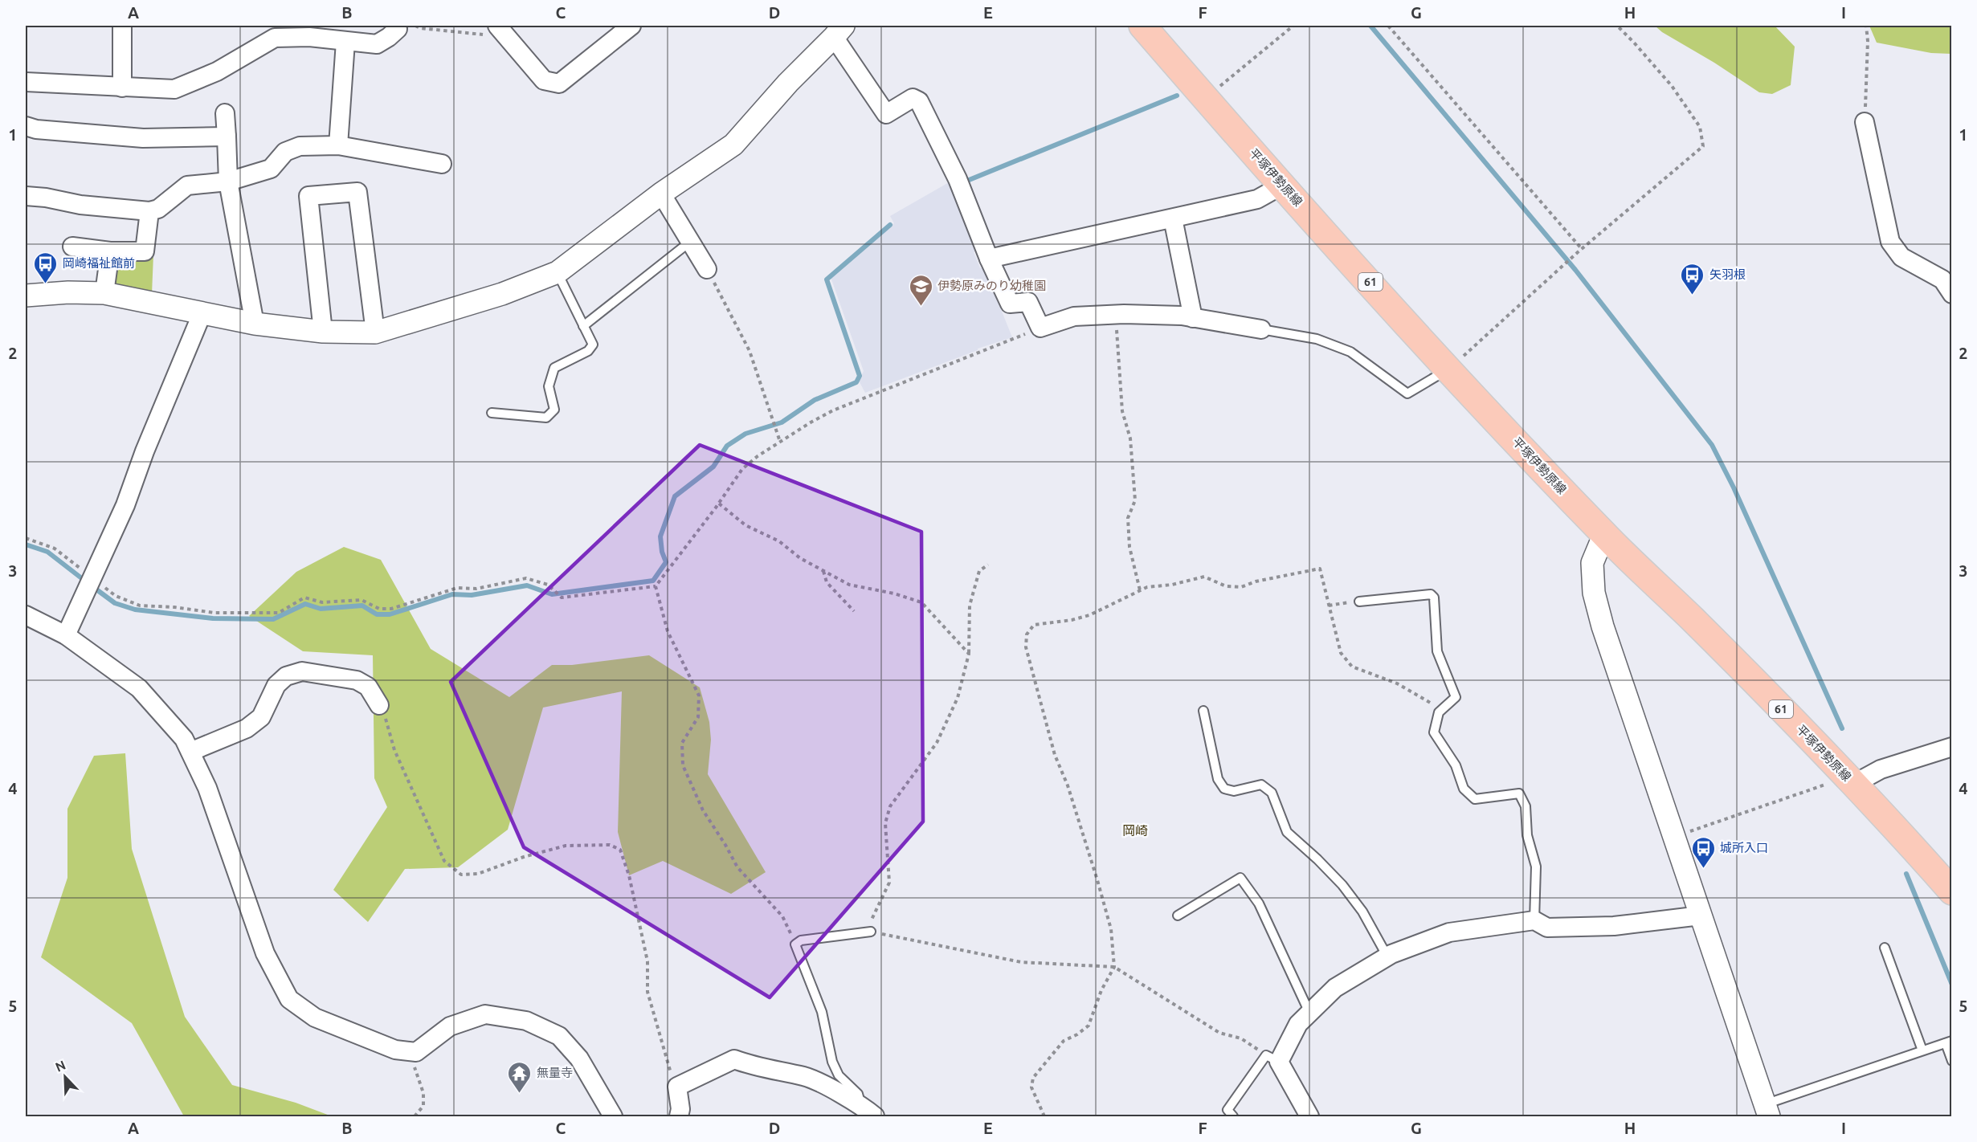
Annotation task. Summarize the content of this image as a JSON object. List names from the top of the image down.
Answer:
{
  "streets": {
    "main road": ["平塚伊勢原線", "61"]
  },
  "districts": ["岡崎"],
  "places": {
    "bus stop": ["岡崎福祉館前", "矢羽根", "城所入口"],
    "school or university": ["伊勢原みのり幼稚園"],
    "temple": ["無量寺"]
  },
  "north": "top left",
  "grid": {
    "columns": [
      "A",
      "B",
      "C",
      "D",
      "E",
      "F",
      "G",
      "H",
      "I"
    ],
    "rows": [
      "1",
      "2",
      "3",
      "4",
      "5"
    ]
  }
}
